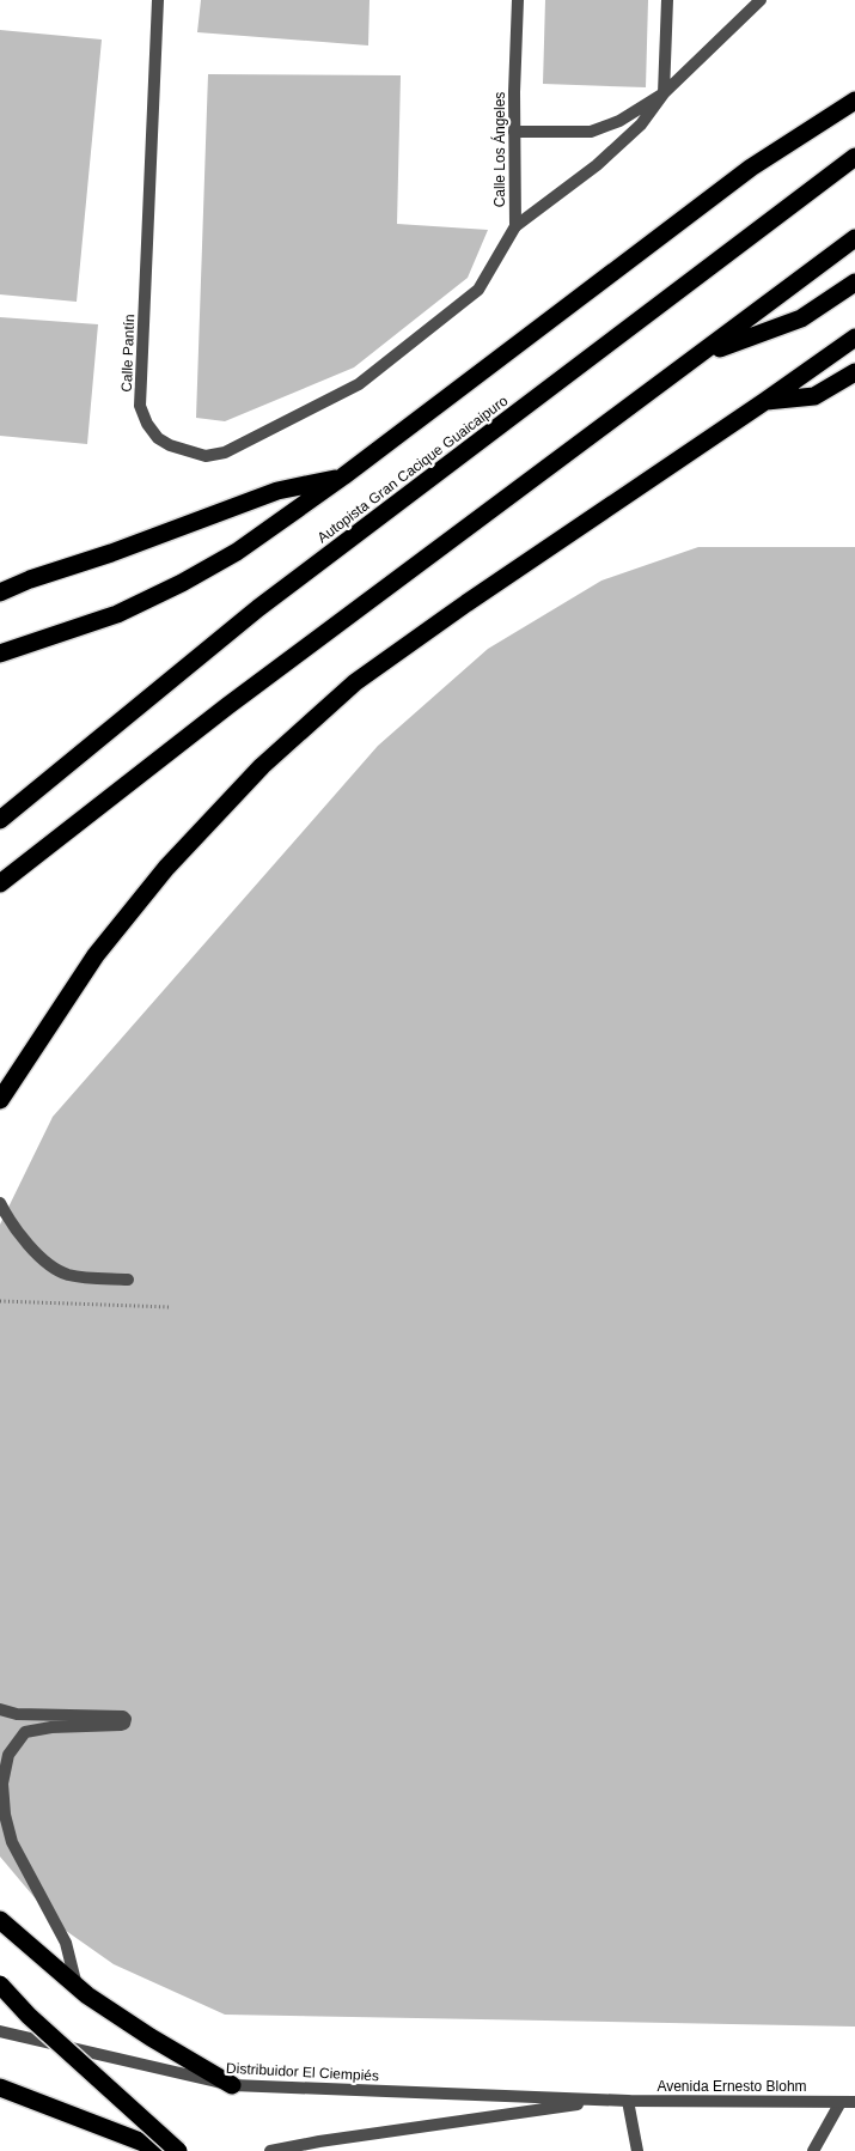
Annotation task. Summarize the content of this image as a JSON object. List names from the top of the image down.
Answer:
{
  "streets": {
    "highway": ["Autopista Gran Cacique Guaicaipuro"],
    "street": [
      "Calle Los Ángeles",
      "Calle Pantín",
      "Distribuidor El Ciempiés",
      "Avenida Ernesto Blohm"
    ]
  },
  "crossings": [
    ["Calle Los Ángeles", "Calle Pantín"],
    ["Distribuidor El Ciempiés", "Avenida Ernesto Blohm"]
  ]
}
